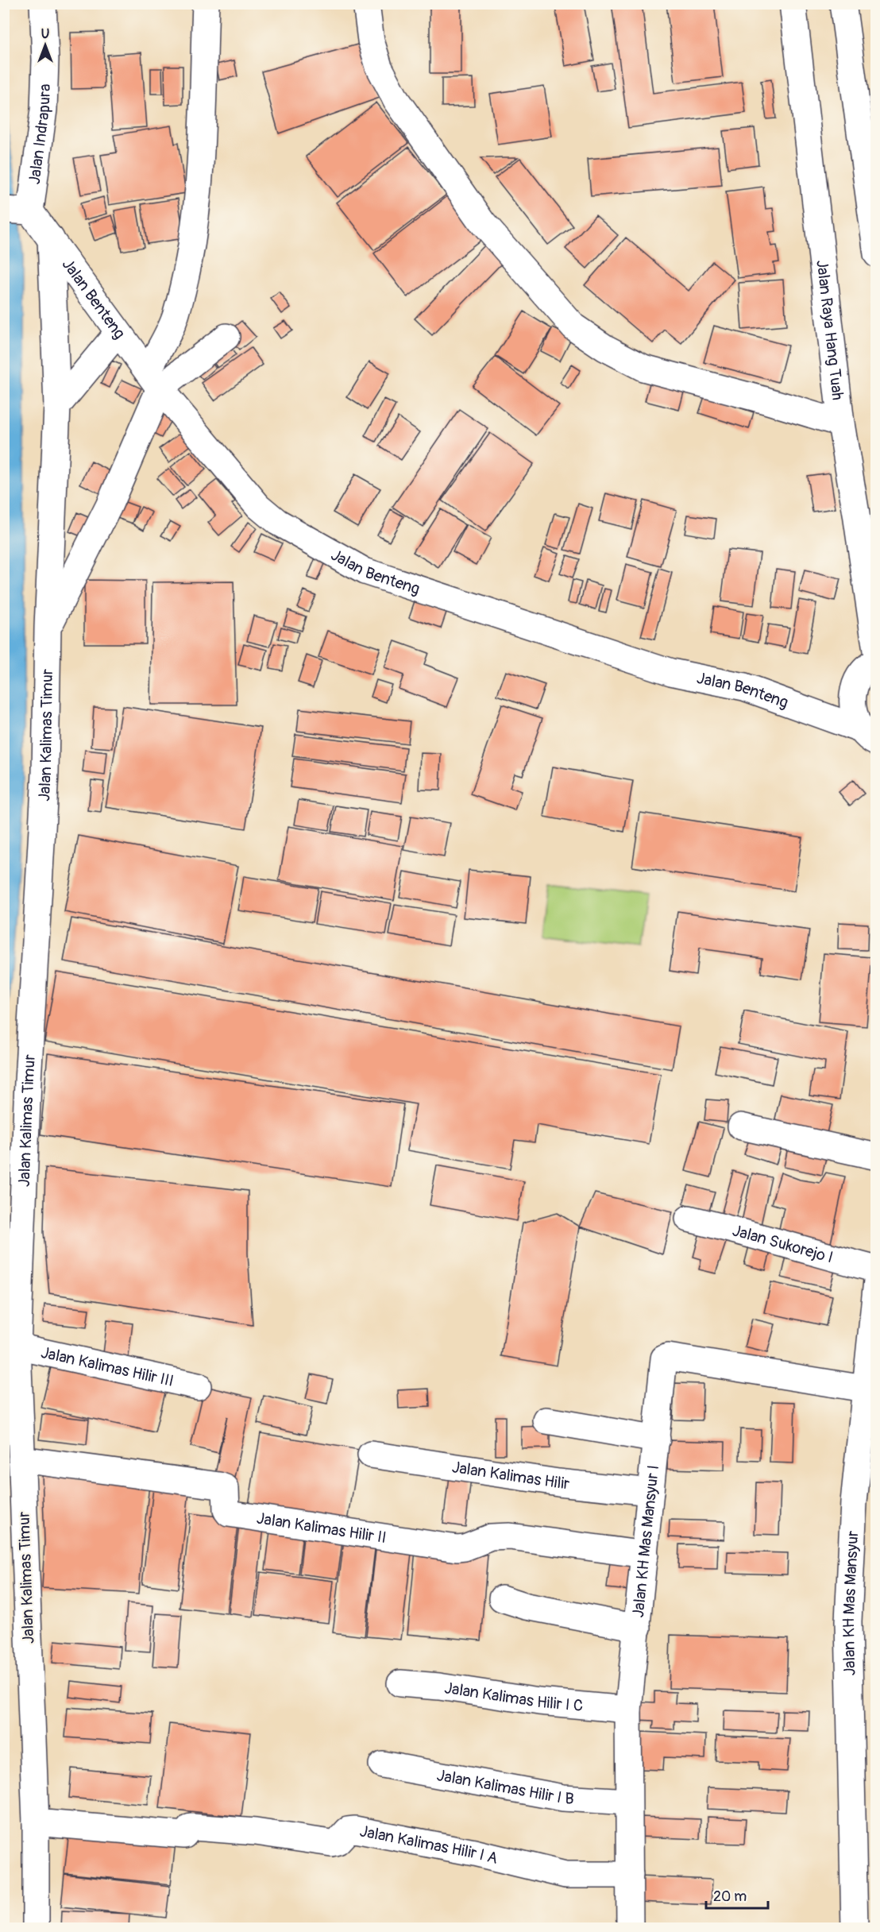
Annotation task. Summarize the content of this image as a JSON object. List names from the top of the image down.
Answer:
{
  "streets": {
    "main road": [
      "Jalan Indrapura",
      "Jalan Benteng",
      "Jalan Raya Hang Tuah",
      "Jalan Kalimas Timur",
      "Jalan Sukorejo I",
      "Jalan Kalimas Hilir III",
      "Jalan Kalimas Hilir",
      "Jalan Kalimas Hilir II",
      "Jalan KH Mas Mansyur I",
      "Jalan KH Mas Mansyur",
      "Jalan Kalimas Hilir I C",
      "Jalan Kalimas Hilir I B",
      "Jalan Kalimas Hilir I A"
    ]
  },
  "crossings": [
    ["Jalan Indrapura", "Jalan Benteng"],
    ["Jalan Benteng", "Jalan Kalimas Timur"],
    ["Jalan Kalimas Timur", "Jalan Kalimas Hilir III"],
    ["Jalan Kalimas Timur", "Jalan Kalimas Hilir II"],
    ["Jalan Kalimas Timur", "Jalan Kalimas Hilir I A"],
    ["Jalan Kalimas Hilir", "Jalan KH Mas Mansyur I"],
    ["Jalan Kalimas Hilir II", "Jalan KH Mas Mansyur I"],
    ["Jalan KH Mas Mansyur I", "Jalan KH Mas Mansyur"],
    ["Jalan KH Mas Mansyur I", "Jalan Kalimas Hilir I C"],
    ["Jalan KH Mas Mansyur I", "Jalan Kalimas Hilir I B"],
    ["Jalan KH Mas Mansyur I", "Jalan Kalimas Hilir I A"]
  ],
  "scale_bar": "20 m",
  "north": "top"
}
